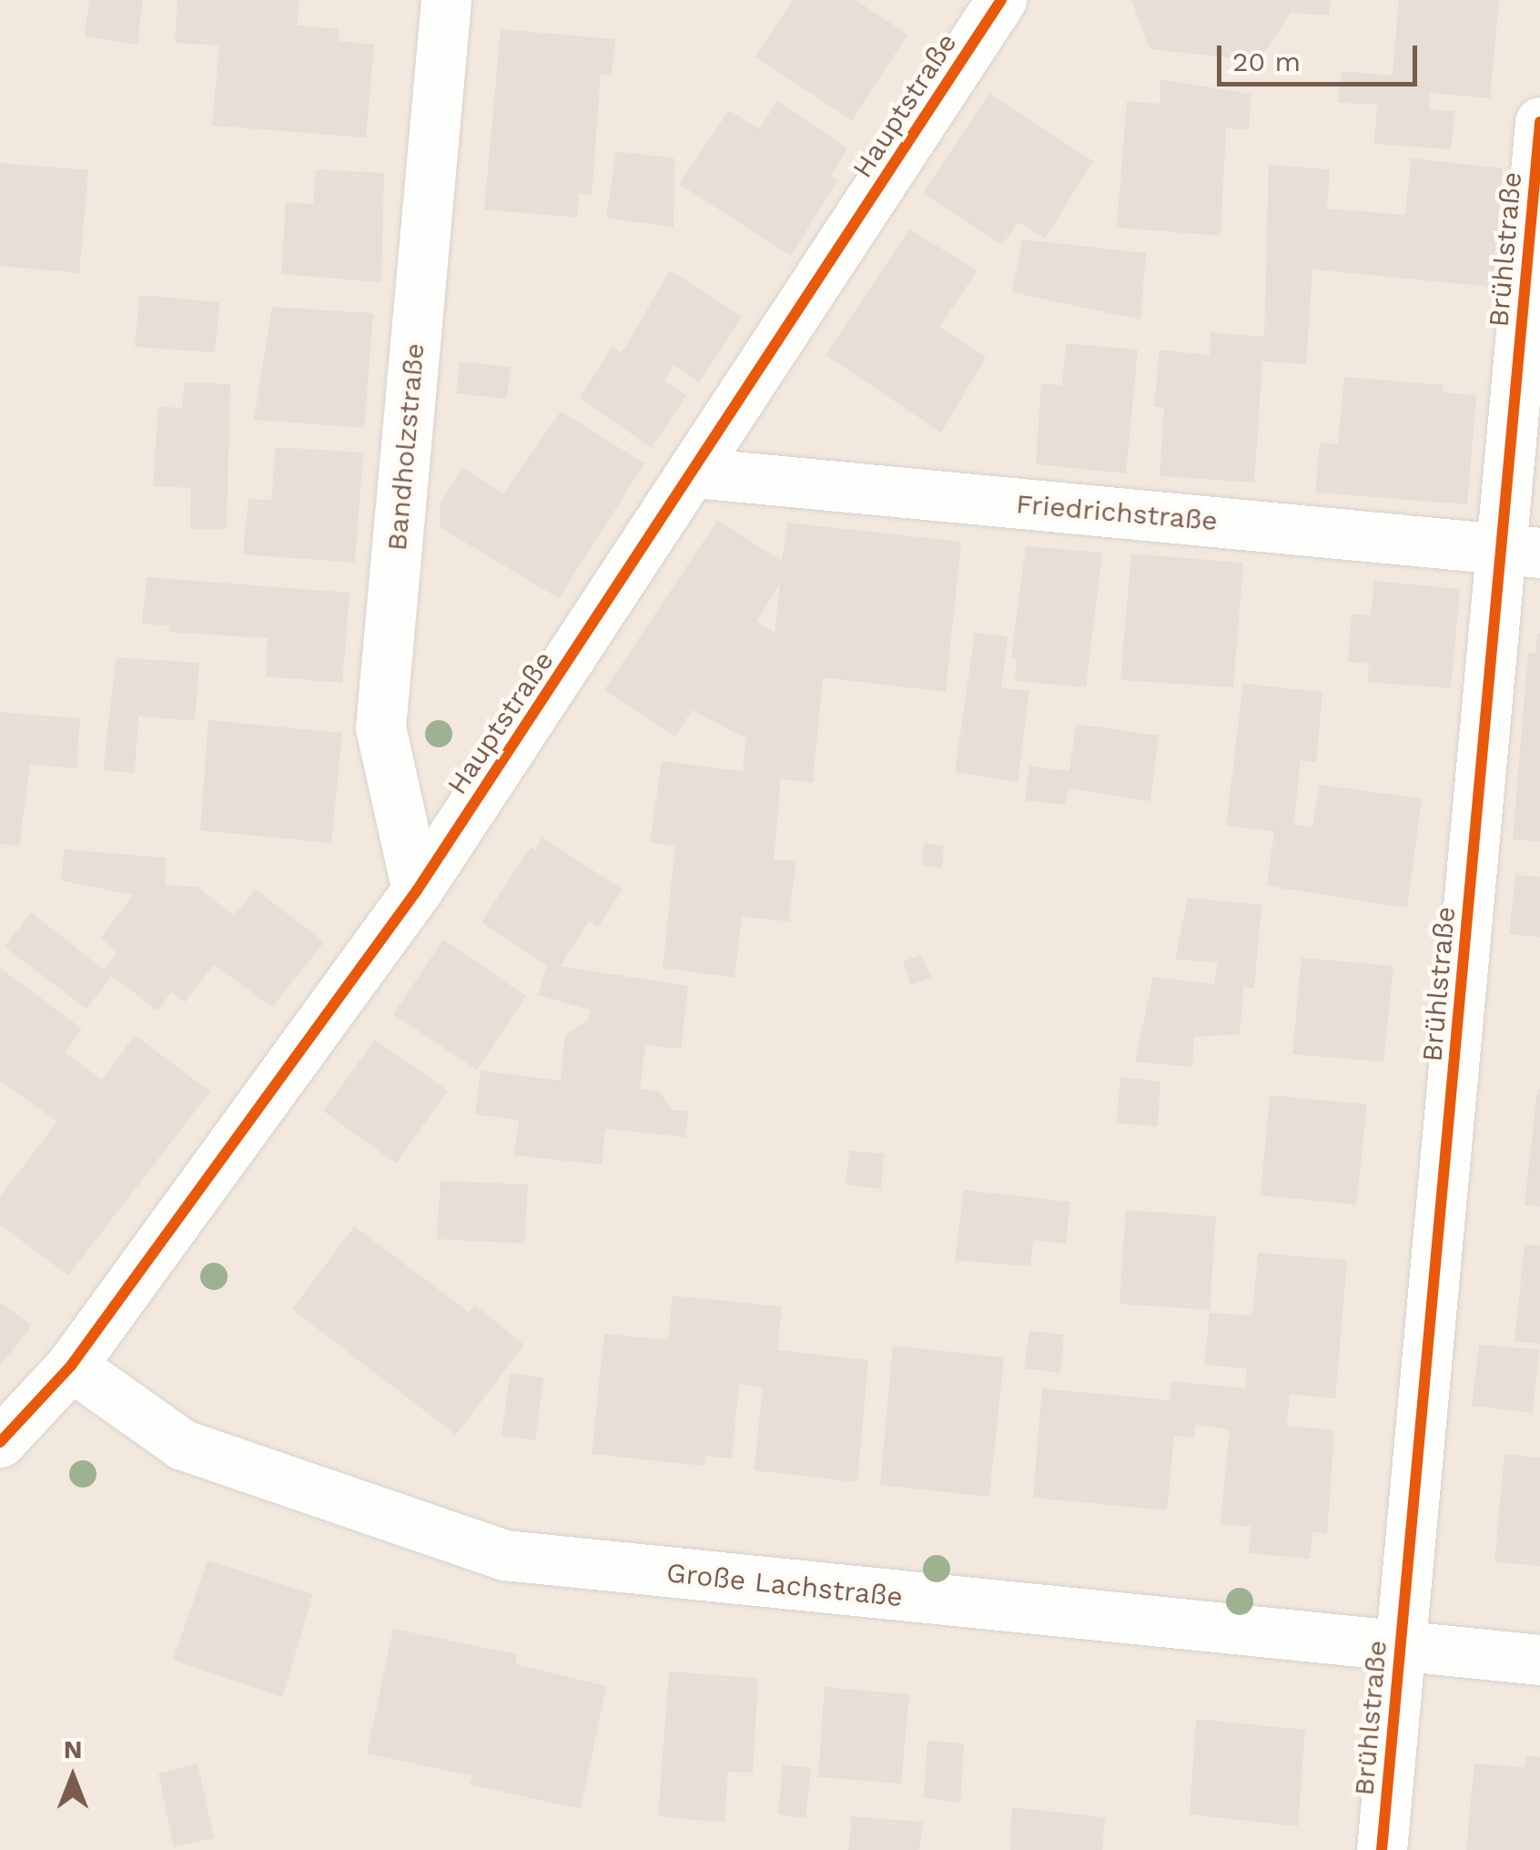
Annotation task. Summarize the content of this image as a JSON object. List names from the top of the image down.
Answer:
{
  "streets": {
    "street": [
      "Hauptstraße",
      "Brühlstraße",
      "Bandholzstraße",
      "Friedrichstraße",
      "Große Lachstraße"
    ]
  },
  "crossings": [
    ["Hauptstraße", "Bandholzstraße"],
    ["Hauptstraße", "Friedrichstraße"],
    ["Hauptstraße", "Große Lachstraße"],
    ["Brühlstraße", "Friedrichstraße"],
    ["Brühlstraße", "Große Lachstraße"]
  ],
  "scale_bar": "20 m",
  "north": "top"
}
